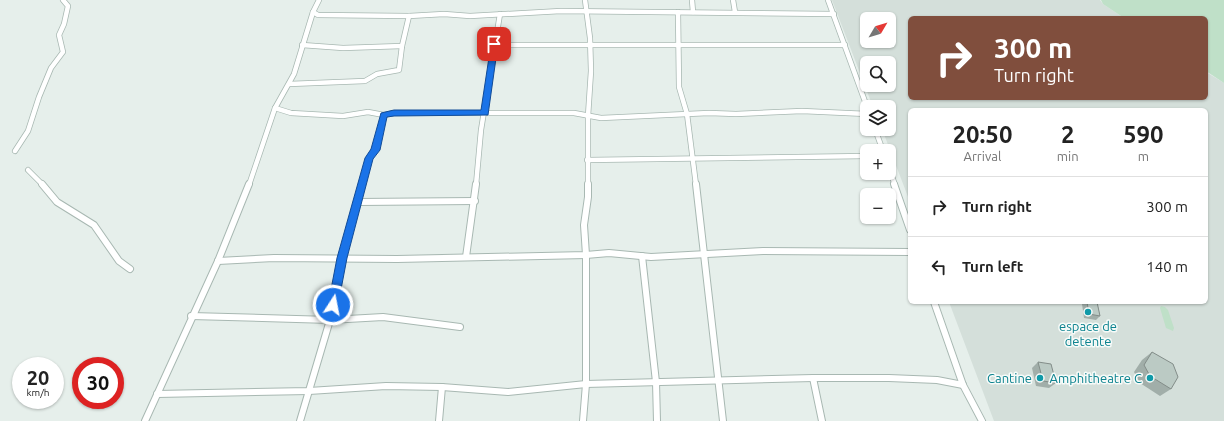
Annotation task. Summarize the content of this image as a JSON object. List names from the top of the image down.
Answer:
{
  "places": ["espace de detente", "Cantine", "Amphitheatre C"],
  "north": "top right",
  "page": {
    "map_buttons": ["+", "−"],
    "turn": ["300 m", "Turn right"],
    "eta": [
      "20:50",
      "Arrival",
      "2",
      "min",
      "590",
      "m"
    ],
    "list": [
      {
        "name": "Turn right",
        "value": "300 m"
      },
      {
        "name": "Turn left",
        "value": "140 m"
      }
    ],
    "speed": "20 km/h",
    "limit": "30"
  }
}
